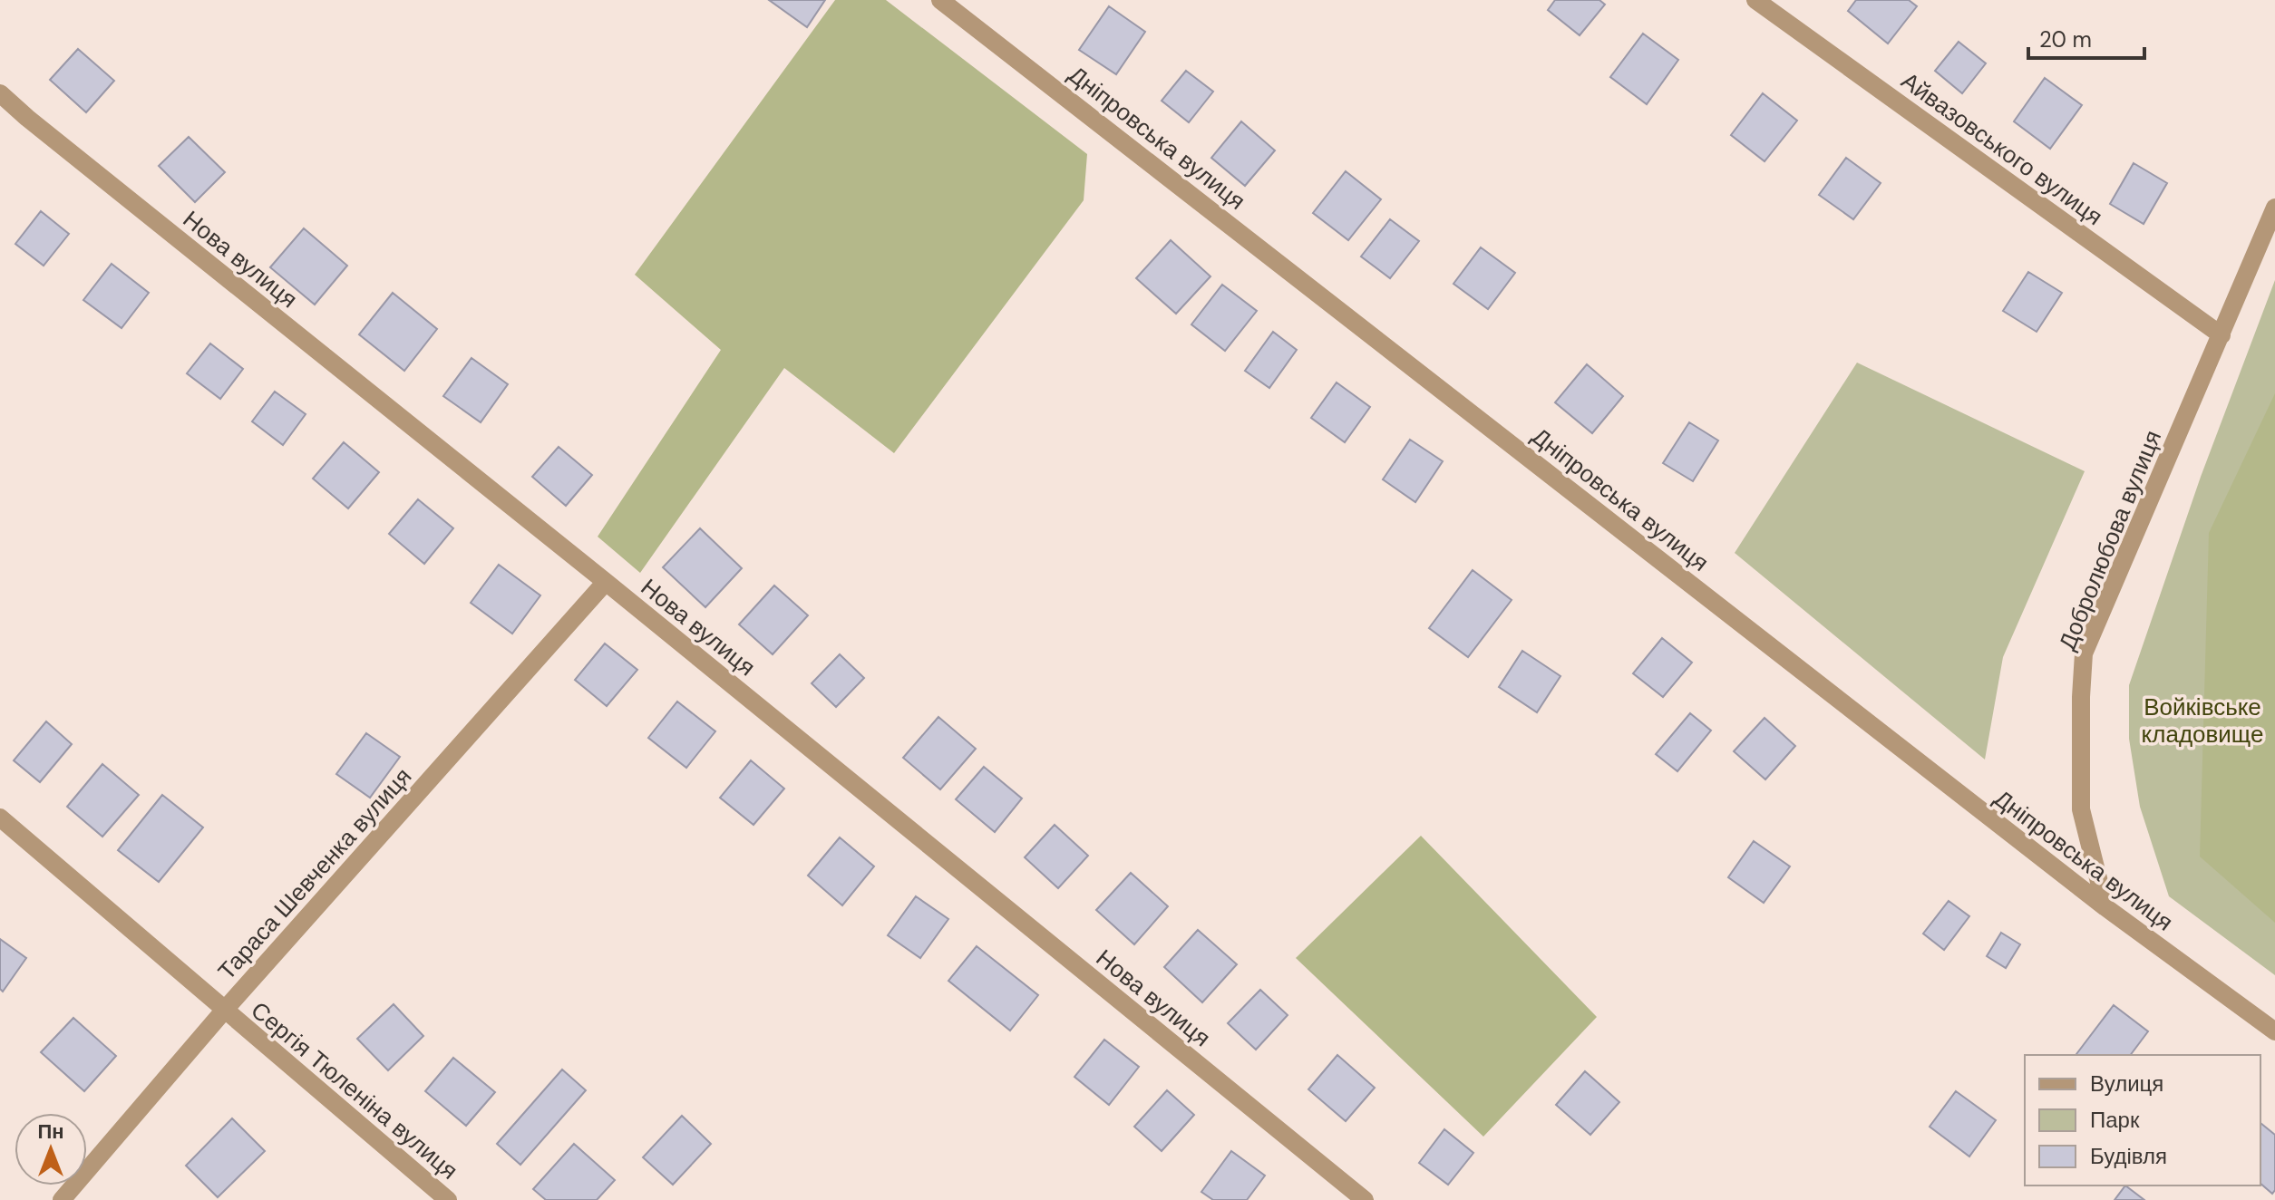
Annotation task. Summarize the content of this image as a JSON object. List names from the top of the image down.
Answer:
{
  "streets": {
    "street": [
      "Дніпровська вулиця",
      "Айвазовського вулиця",
      "Нова вулиця",
      "Добролюбова вулиця",
      "Тараса Шевченка вулиця",
      "Сергія Тюленіна вулиця"
    ]
  },
  "crossings": [
    ["Дніпровська вулиця", "Добролюбова вулиця"],
    ["Айвазовського вулиця", "Добролюбова вулиця"],
    ["Нова вулиця", "Тараса Шевченка вулиця"],
    ["Тараса Шевченка вулиця", "Сергія Тюленіна вулиця"]
  ],
  "parks": ["Войківське кладовище"],
  "legend": ["Вулиця", "Парк", "Будівля"],
  "scale_bar": "20 m",
  "north": "top"
}
